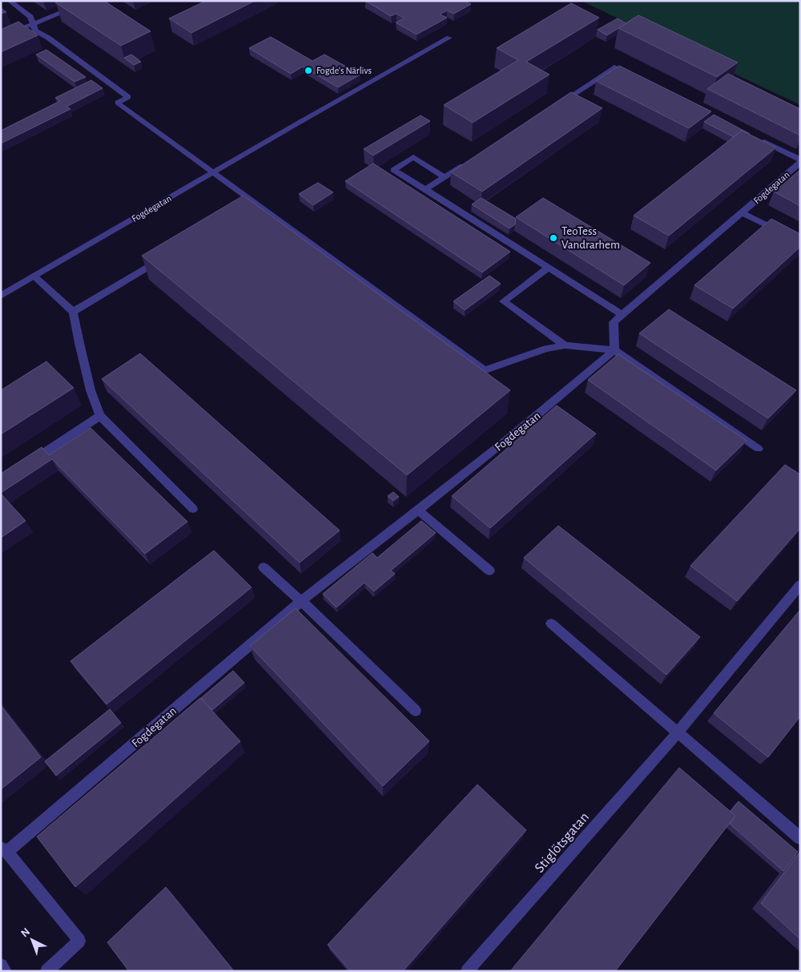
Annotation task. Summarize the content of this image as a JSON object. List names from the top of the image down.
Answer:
{
  "streets": {
    "street": ["Fogdegatan", "Stiglötsgatan"]
  },
  "places": ["Fogde's Närlivs", "TeoTess Vandrarhem"],
  "north": "top left"
}
